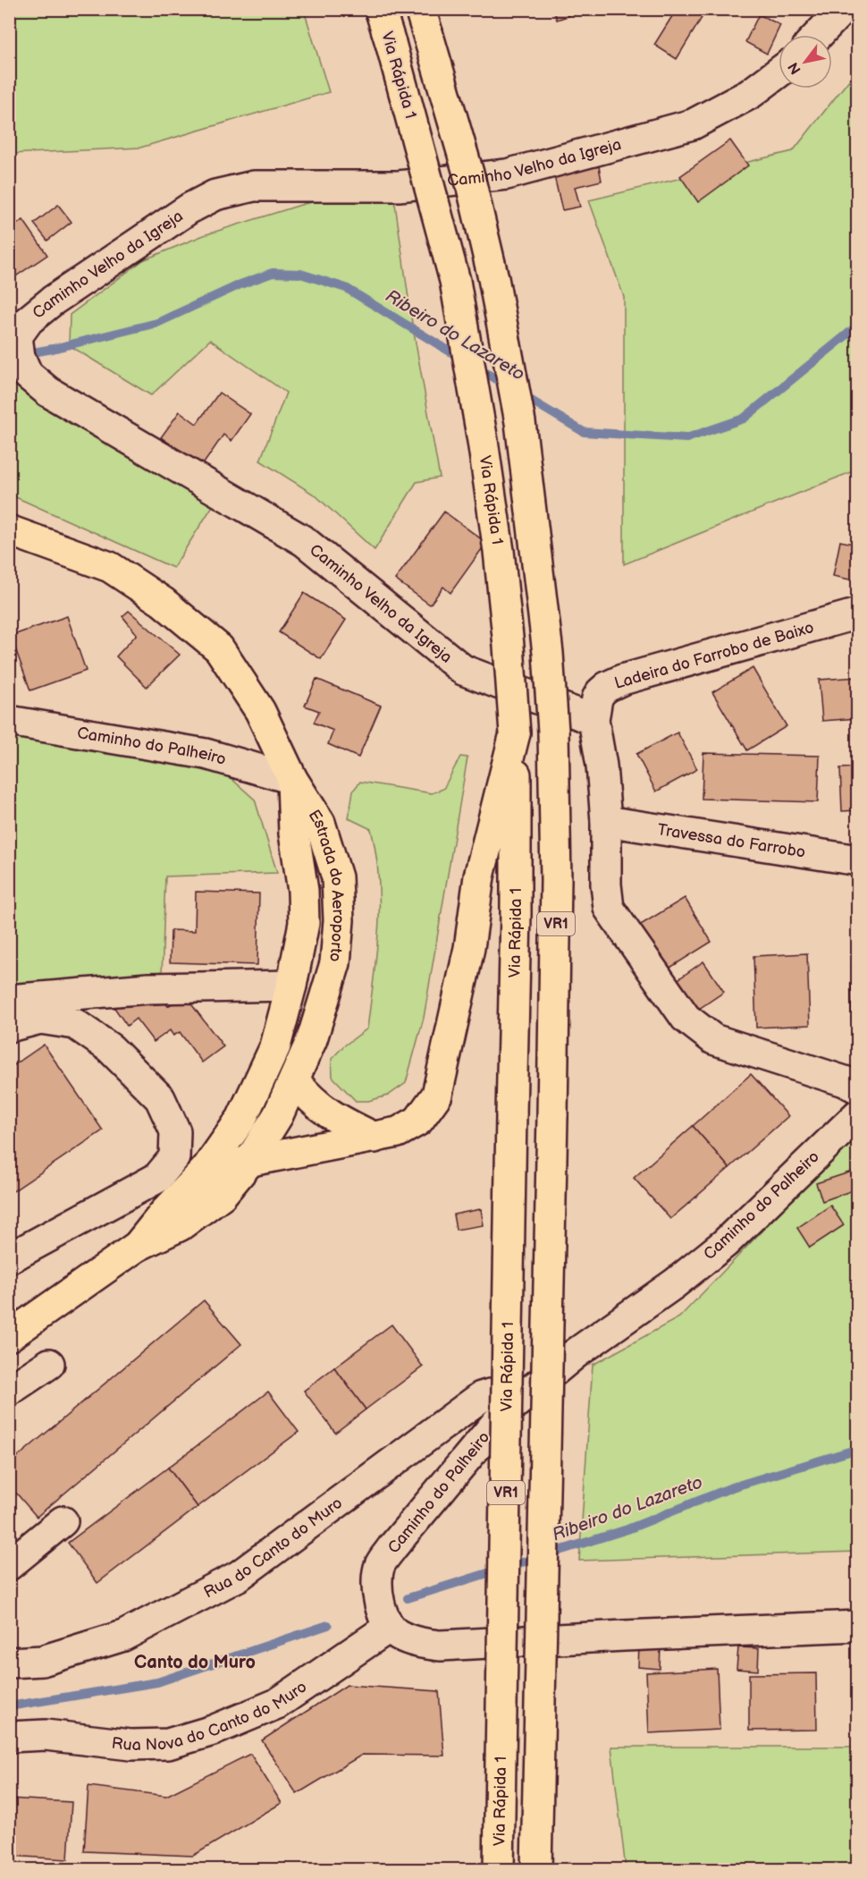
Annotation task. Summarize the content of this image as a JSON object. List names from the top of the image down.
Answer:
{
  "streets": {
    "main road": ["Via Rápida 1", "Estrada do Aeroporto", "VR1"],
    "street": [
      "Caminho Velho da Igreja",
      "Ladeira do Farrobo de Baixo",
      "Caminho do Palheiro",
      "Travessa do Farrobo",
      "Rua do Canto do Muro",
      "Rua Nova do Canto do Muro"
    ]
  },
  "crossings": [
    ["Caminho Velho da Igreja", "Ladeira do Farrobo de Baixo"],
    ["Caminho do Palheiro", "Estrada do Aeroporto"],
    ["Caminho do Palheiro", "Rua do Canto do Muro"],
    ["Caminho do Palheiro", "Rua Nova do Canto do Muro"]
  ],
  "districts": ["Canto do Muro"],
  "water": ["Ribeiro do Lazareto"],
  "north": "bottom left"
}
